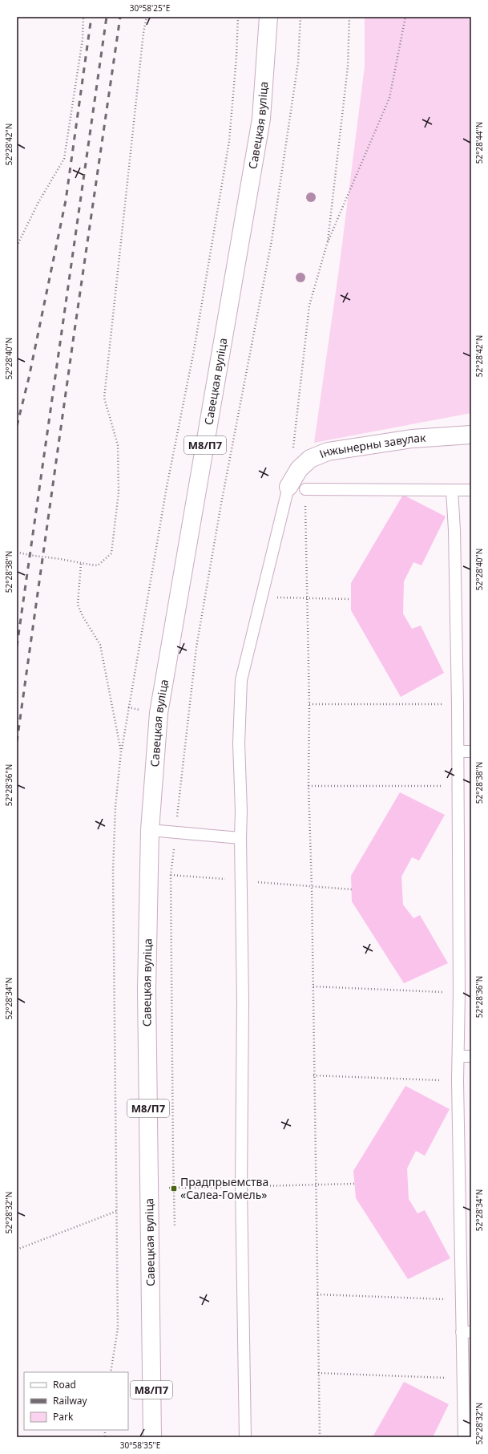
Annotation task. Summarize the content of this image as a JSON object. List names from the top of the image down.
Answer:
{
  "streets": {
    "main road": ["Савецкая вуліца", "М8/П7", "Інжынерны завулак"]
  },
  "places": {
    "transit": ["Прадпрыемства «Салеа-Гомель»"]
  },
  "legend": ["Road", "Railway", "Park"],
  "coordinates": [
    "30°58'25\"E",
    "52°28'44\"N",
    "52°28'42\"N",
    "52°28'40\"N",
    "52°28'38\"N",
    "52°28'36\"N",
    "52°28'34\"N",
    "52°28'32\"N",
    "30°58'35\"E"
  ]
}
